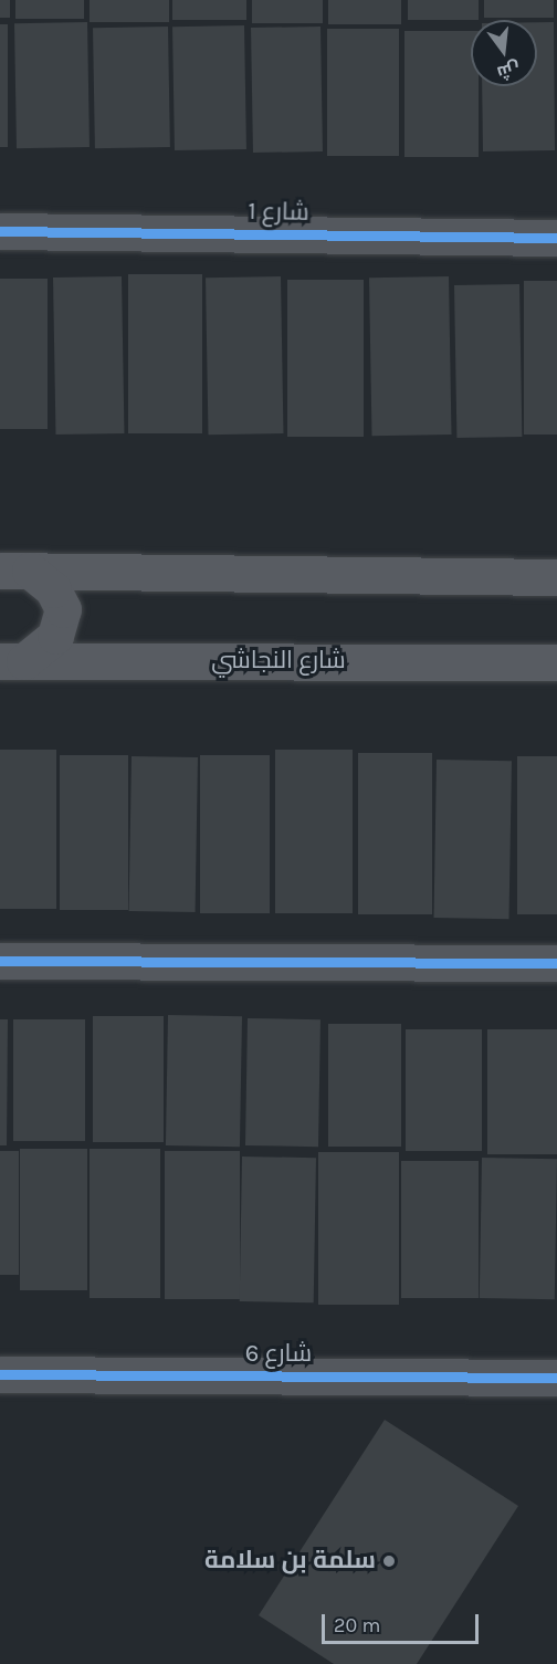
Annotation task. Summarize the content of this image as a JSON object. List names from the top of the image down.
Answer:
{
  "streets": {
    "main road": ["شارع النجاشي"],
    "street": ["شارع 1", "شارع 6"]
  },
  "places": ["سلمة بن سلامة"],
  "scale_bar": "20 m",
  "north": "bottom"
}
